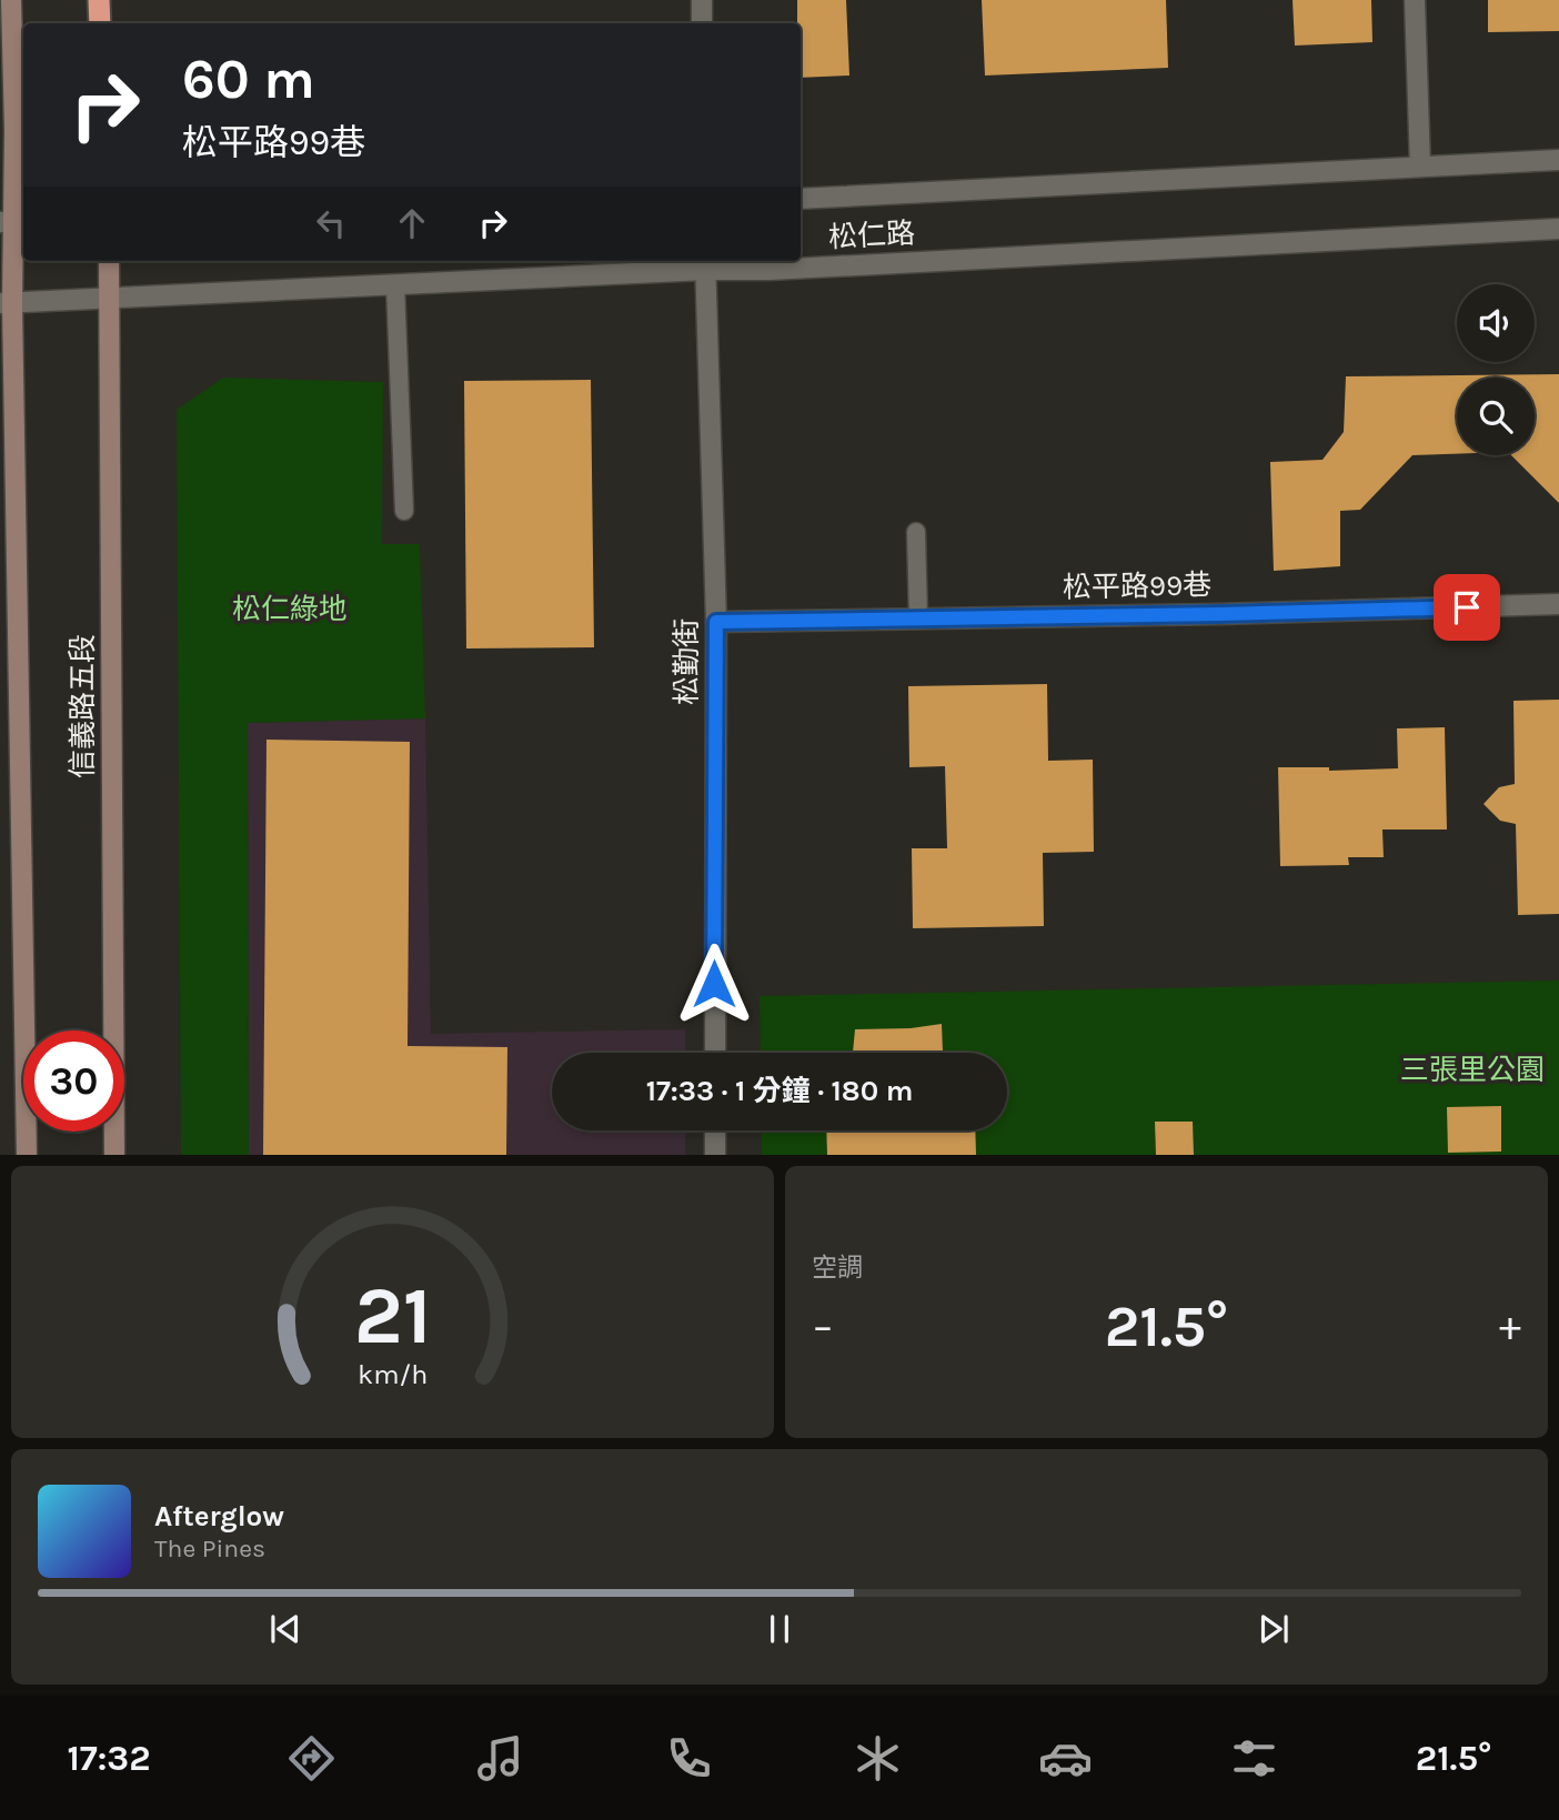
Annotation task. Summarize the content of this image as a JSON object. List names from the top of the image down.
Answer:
{
  "streets": {
    "main road": ["信義路五段"],
    "street": ["松仁路", "松平路99巷", "松勤街"]
  },
  "crossings": [
    ["松仁路", "松勤街"],
    ["松仁路", "信義路五段"],
    ["松平路99巷", "松勤街"]
  ],
  "parks": ["松仁綠地", "三張里公園"],
  "page": {
    "turn": ["60 m", "松平路99巷"],
    "limit": "30",
    "trip": "17:33 · 1 分鐘 · 180 m",
    "tile": "空調",
    "heat": ["−", "21.5°", "+"],
    "song": ["Afterglow", "The Pines"],
    "tabs": ["17:32", "21.5°"],
    "gauge": ["21", "km/h"]
  }
}
